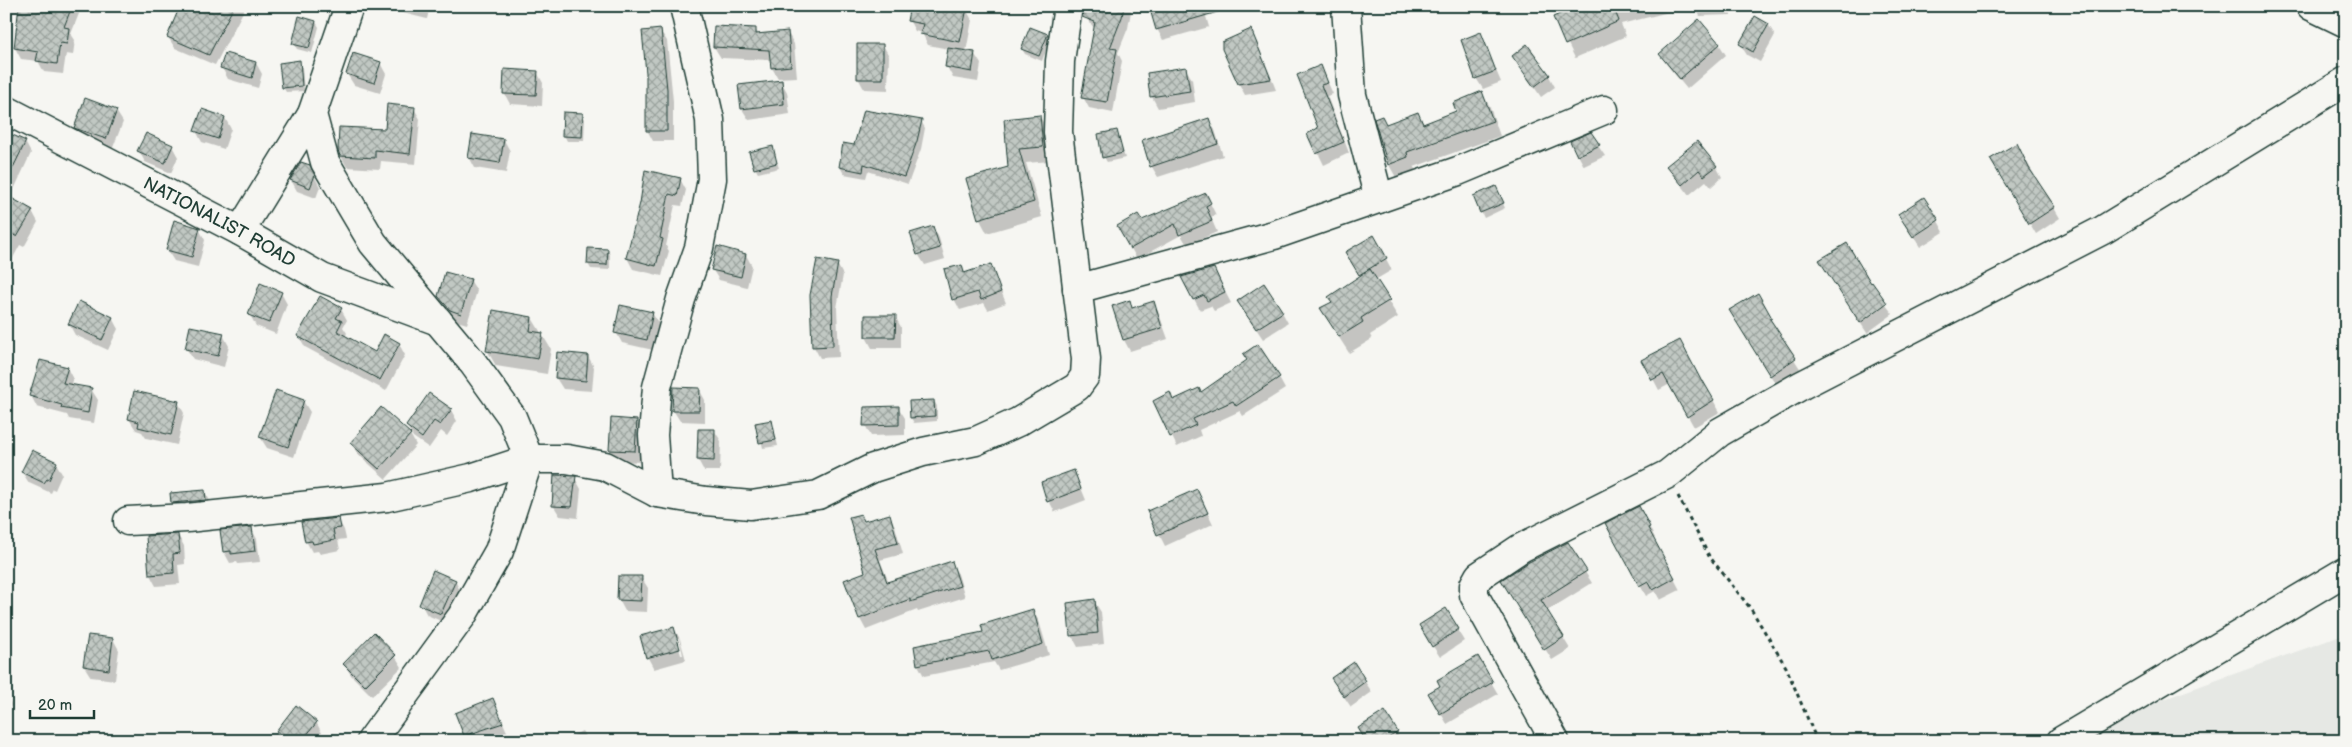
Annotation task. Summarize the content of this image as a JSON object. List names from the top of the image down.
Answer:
{
  "streets": {
    "street": ["NATIONALIST ROAD"]
  },
  "scale_bar": "20 m"
}
